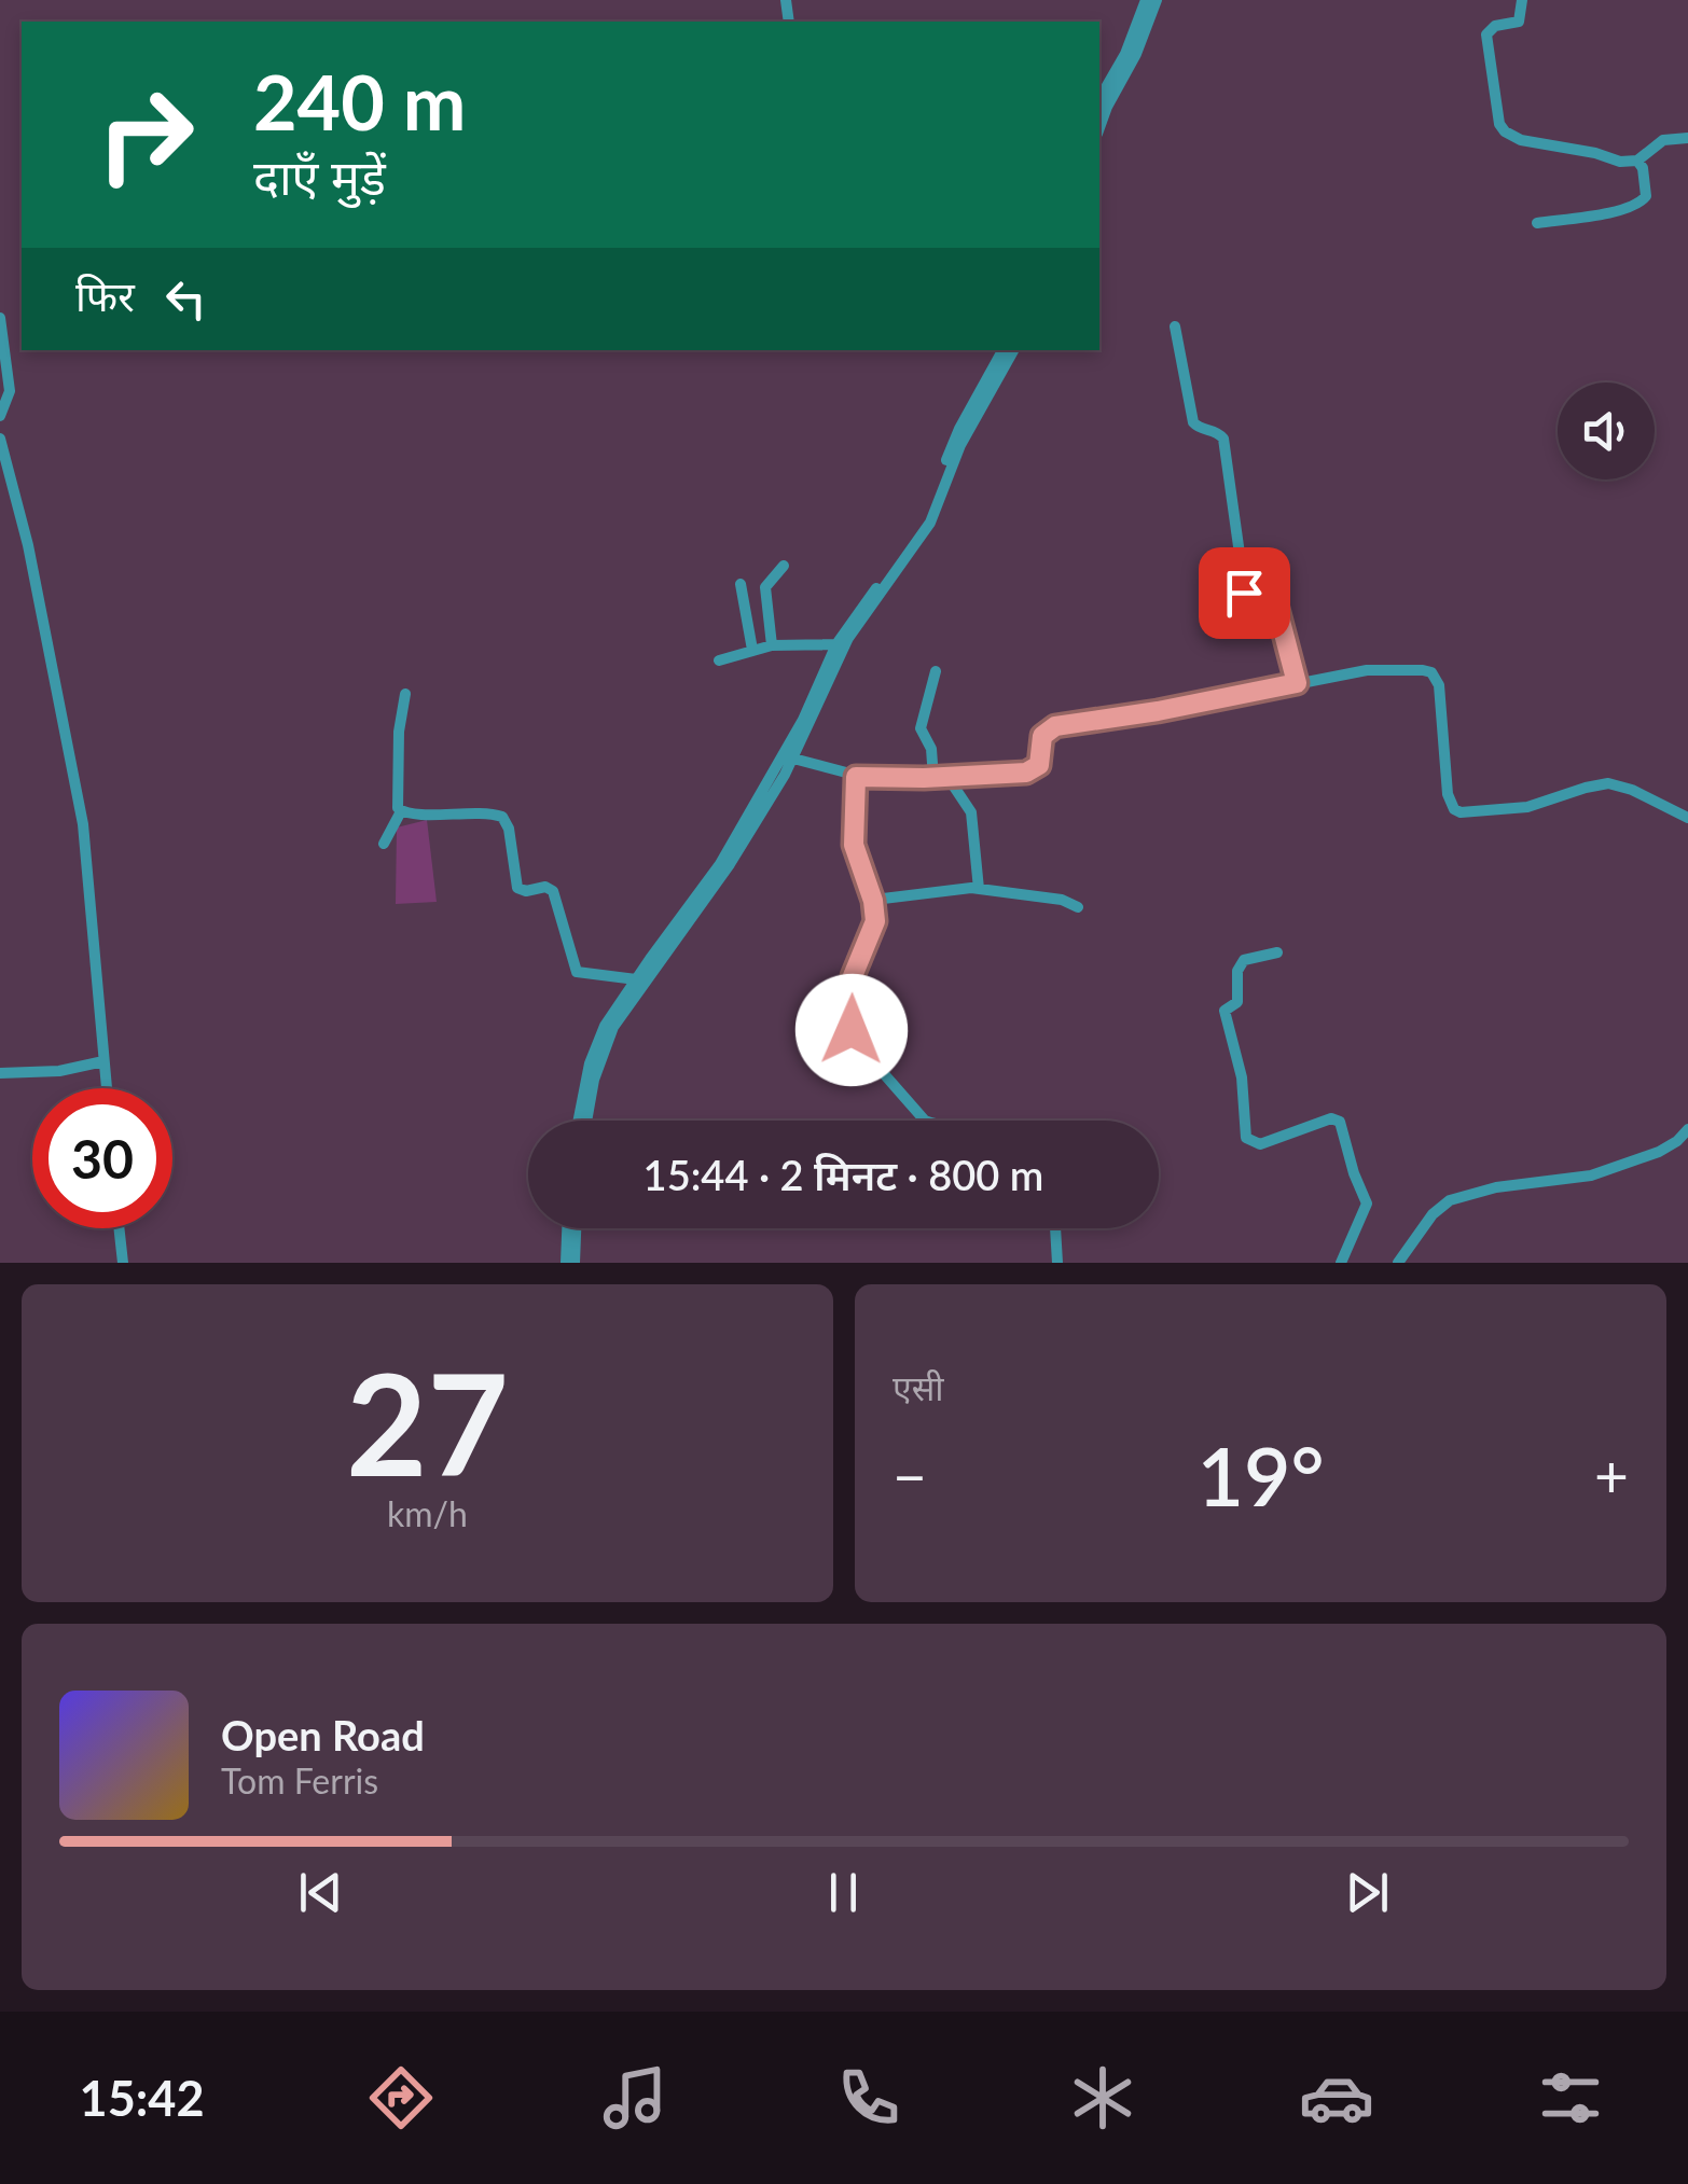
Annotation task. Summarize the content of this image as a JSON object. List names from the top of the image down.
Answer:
{
  "page": {
    "turn": ["240 m", "दाएँ मुड़ें"],
    "then": "फिर",
    "limit": "30",
    "trip": "15:44 · 2 मिनट · 800 m",
    "tile": [
      ["27", "km/h"],
      "एसी"
    ],
    "heat": ["−", "19°", "+"],
    "song": ["Open Road", "Tom Ferris"],
    "tabs": "15:42"
  }
}
